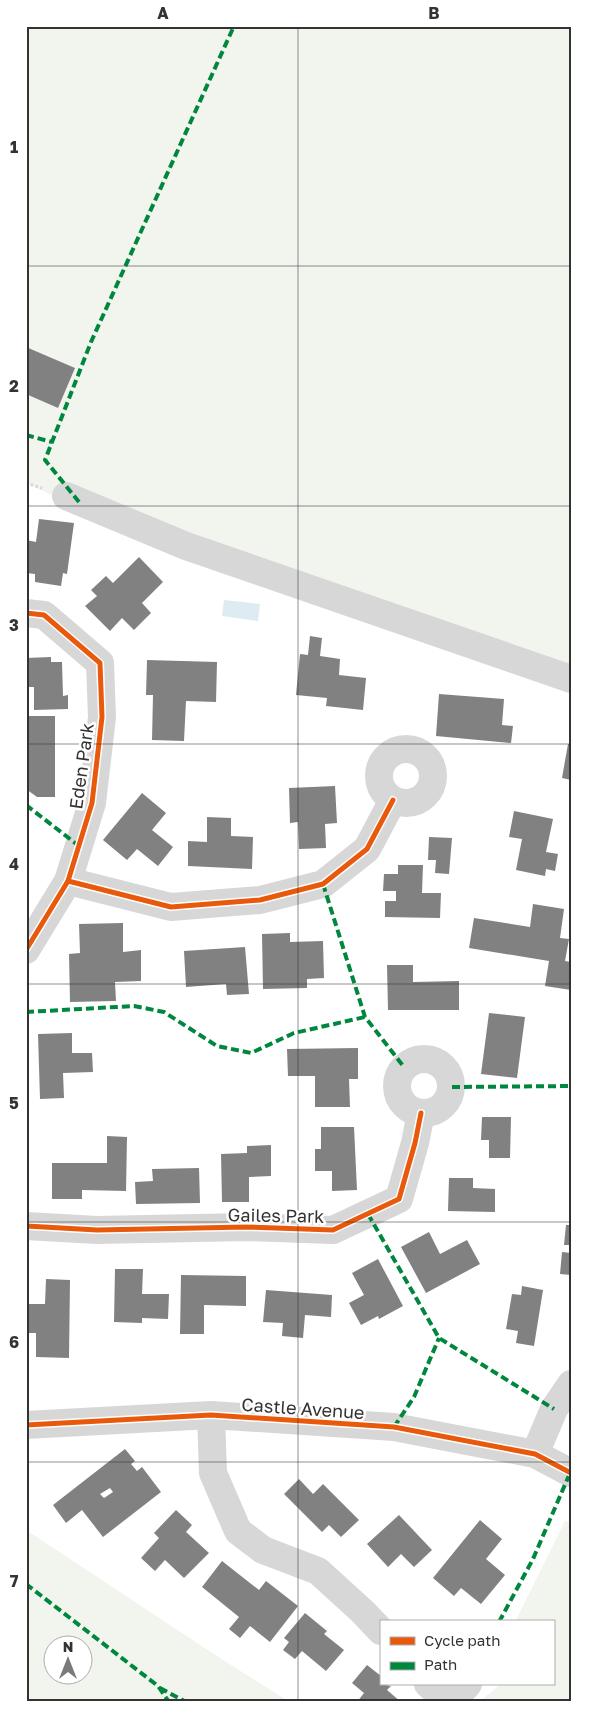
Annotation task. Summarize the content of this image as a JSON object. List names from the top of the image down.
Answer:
{
  "streets": {
    "street": ["Eden Park", "Gailes Park", "Castle Avenue"]
  },
  "legend": ["Cycle path", "Path"],
  "north": "top",
  "grid": {
    "columns": ["A", "B"],
    "rows": [
      "1",
      "2",
      "3",
      "4",
      "5",
      "6",
      "7"
    ]
  }
}
